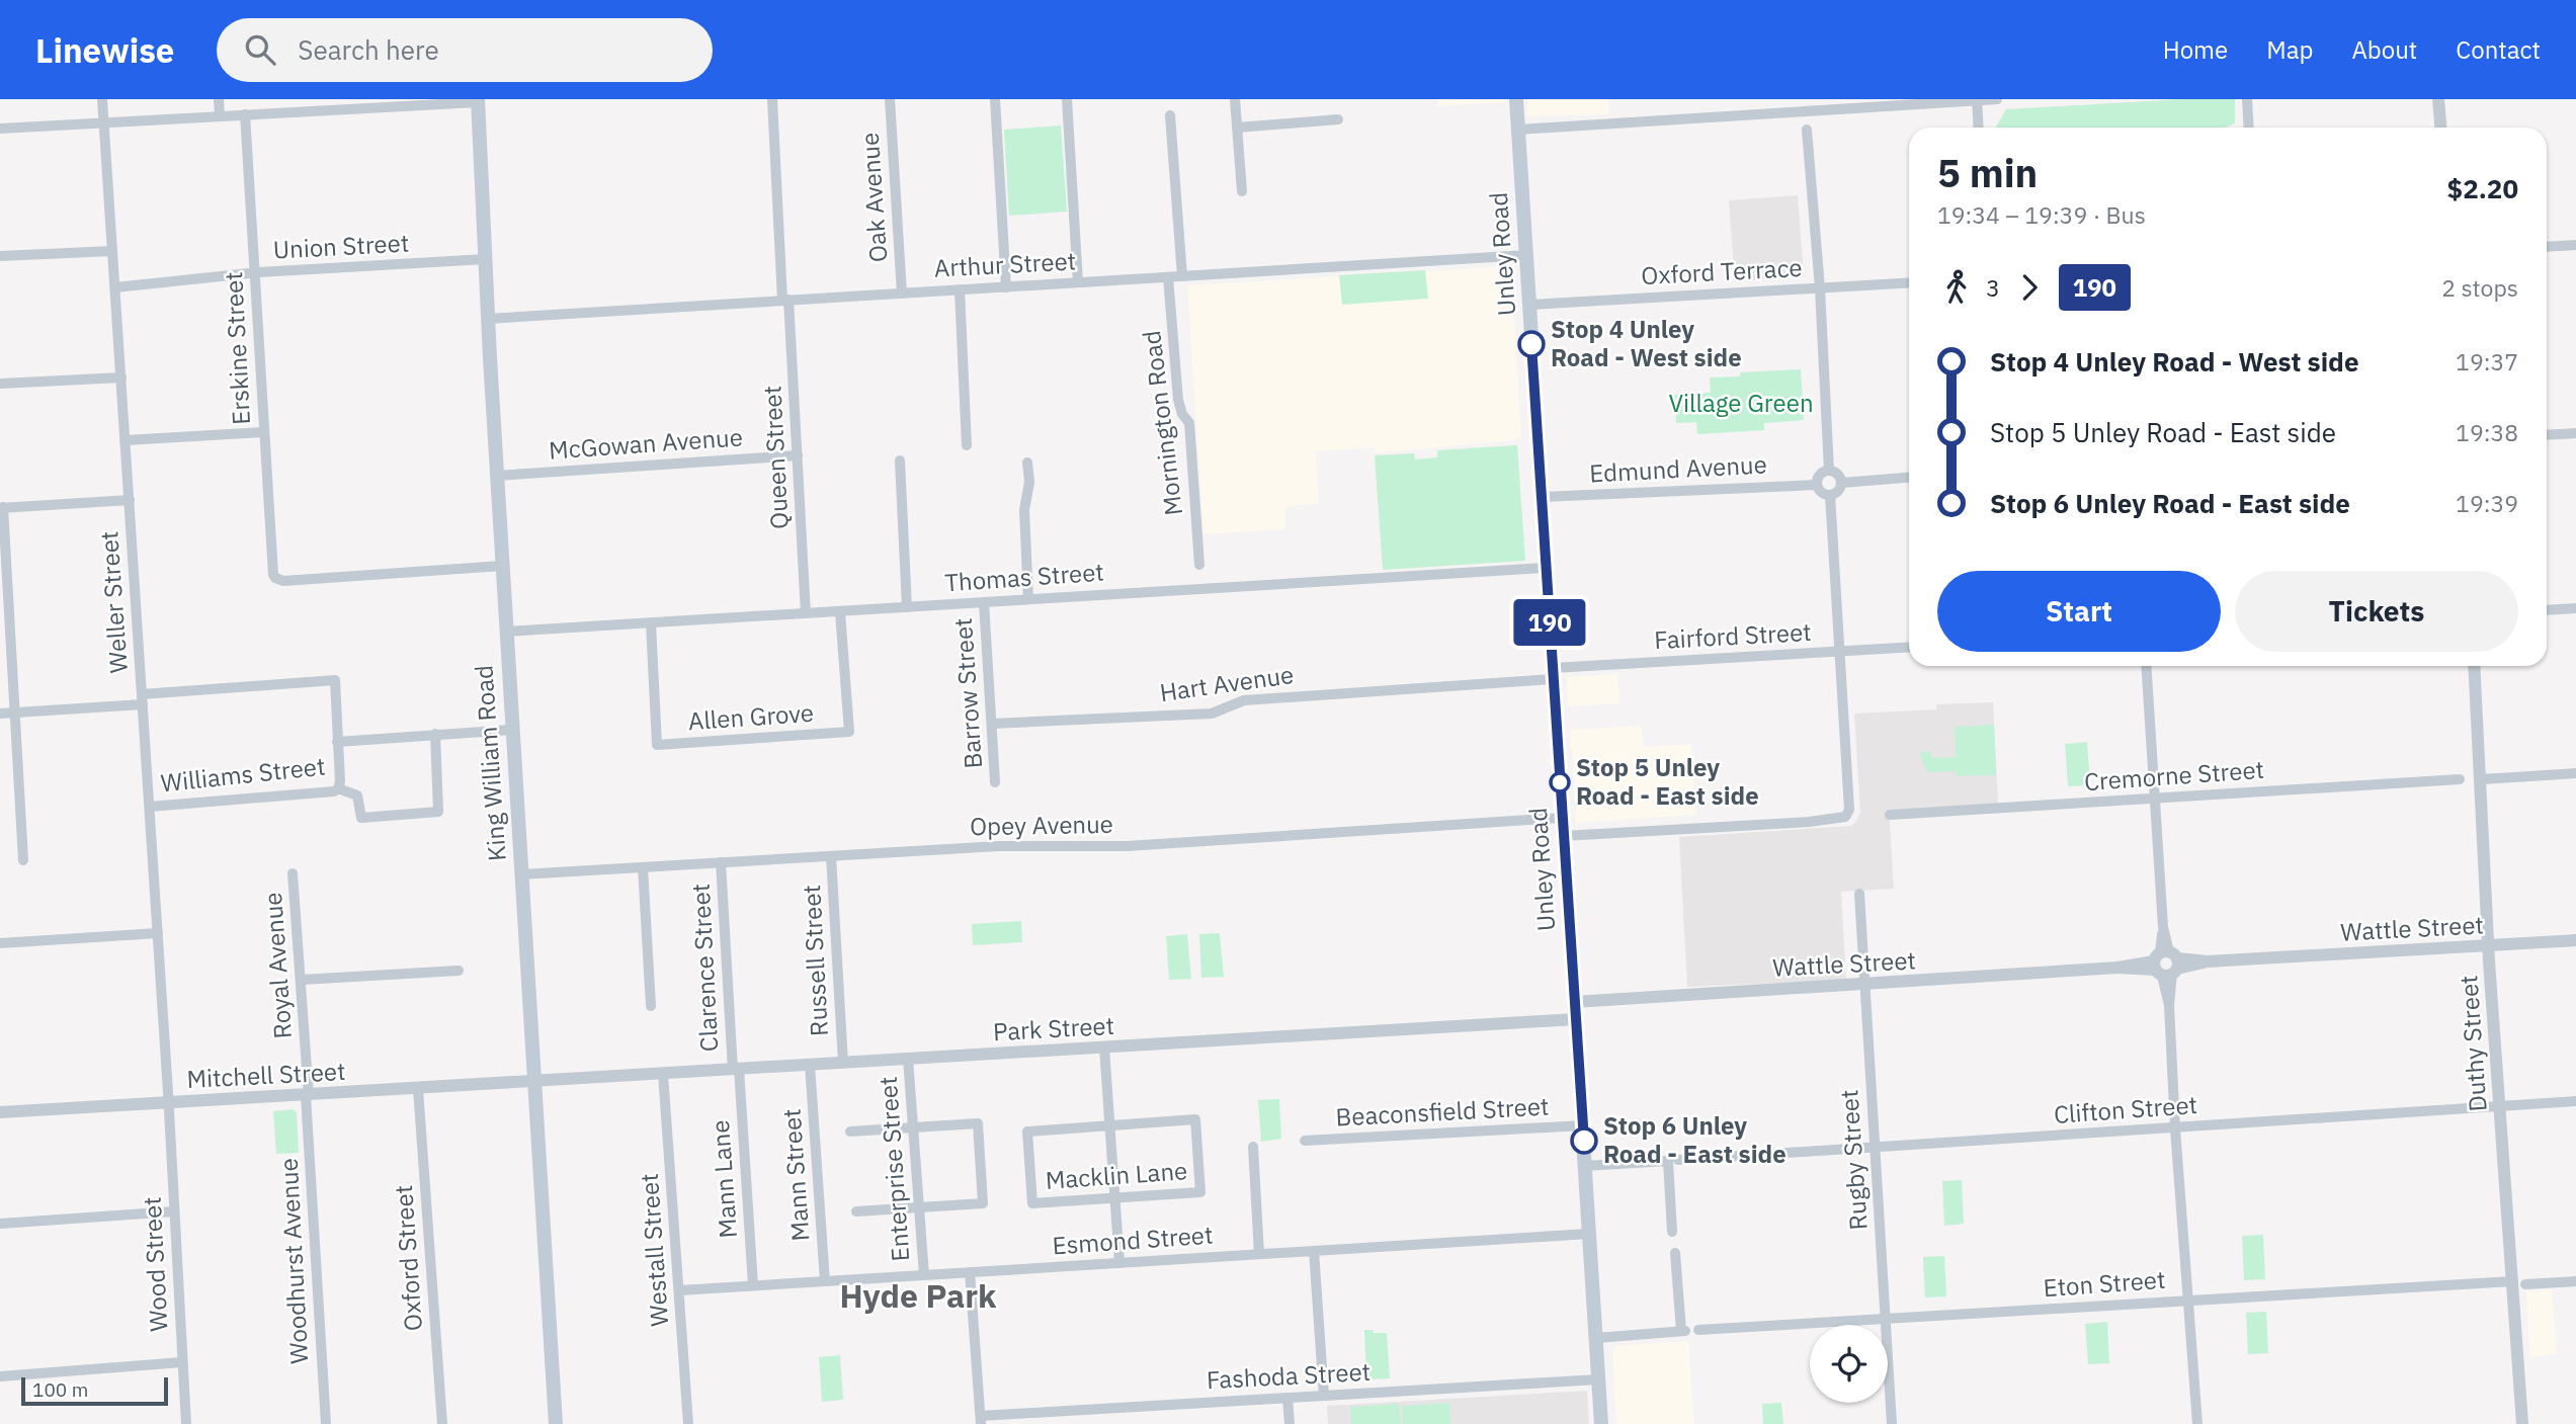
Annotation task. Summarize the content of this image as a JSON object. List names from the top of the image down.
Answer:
{
  "streets": {
    "main road": ["Unley Road", "King William Road"],
    "street": [
      "Oak Avenue",
      "Union Street",
      "Arthur Street",
      "Oxford Terrace",
      "Erskine Street",
      "Mornington Road",
      "McGowan Avenue",
      "Queen Street",
      "Edmund Avenue",
      "Thomas Street",
      "Weller Street",
      "Fairford Street",
      "Hart Avenue",
      "Barrow Street",
      "Allen Grove",
      "Williams Street",
      "Cremorne Street",
      "Opey Avenue",
      "Wattle Street",
      "Russell Street",
      "Royal Avenue",
      "Clarence Street",
      "Park Street",
      "Duthy Street",
      "Mitchell Street",
      "Clifton Street",
      "Beaconsfield Street",
      "Rugby Street",
      "Enterprise Street",
      "Mann Street",
      "Macklin Lane",
      "Mann Lane",
      "Esmond Street",
      "Westall Street",
      "Oxford Street",
      "Woodhurst Avenue",
      "Wood Street",
      "Eton Street",
      "Fashoda Street"
    ]
  },
  "crossings": [
    ["Oak Avenue", "Arthur Street"],
    ["Union Street", "Erskine Street"],
    ["Union Street", "Weller Street"],
    ["Union Street", "King William Road"],
    ["Unley Road", "Arthur Street"],
    ["Unley Road", "Oxford Terrace"],
    ["Unley Road", "Edmund Avenue"],
    ["Unley Road", "Thomas Street"],
    ["Unley Road", "Fairford Street"],
    ["Unley Road", "Hart Avenue"],
    ["Unley Road", "Opey Avenue"],
    ["Unley Road", "Wattle Street"],
    ["Unley Road", "Park Street"],
    ["Unley Road", "Clifton Street"],
    ["Unley Road", "Beaconsfield Street"],
    ["Unley Road", "Esmond Street"],
    ["Unley Road", "Fashoda Street"],
    ["Arthur Street", "Mornington Road"],
    ["Arthur Street", "Queen Street"],
    ["Arthur Street", "King William Road"],
    ["Erskine Street", "King William Road"],
    ["McGowan Avenue", "Queen Street"],
    ["McGowan Avenue", "King William Road"],
    ["Queen Street", "Thomas Street"],
    ["Thomas Street", "Barrow Street"],
    ["Thomas Street", "Allen Grove"],
    ["Thomas Street", "King William Road"],
    ["Weller Street", "Williams Street"],
    ["Weller Street", "Mitchell Street"],
    ["Weller Street", "Wood Street"],
    ["Fairford Street", "Hart Avenue"],
    ["Hart Avenue", "Barrow Street"],
    ["King William Road", "Opey Avenue"],
    ["King William Road", "Park Street"],
    ["King William Road", "Mitchell Street"],
    ["Opey Avenue", "Russell Street"],
    ["Opey Avenue", "Clarence Street"],
    ["Wattle Street", "Duthy Street"],
    ["Wattle Street", "Rugby Street"],
    ["Russell Street", "Park Street"],
    ["Royal Avenue", "Mitchell Street"],
    ["Royal Avenue", "Woodhurst Avenue"],
    ["Clarence Street", "Park Street"],
    ["Clarence Street", "Mann Lane"],
    ["Park Street", "Mitchell Street"],
    ["Park Street", "Enterprise Street"],
    ["Park Street", "Mann Street"],
    ["Park Street", "Mann Lane"],
    ["Park Street", "Westall Street"],
    ["Duthy Street", "Clifton Street"],
    ["Duthy Street", "Eton Street"],
    ["Mitchell Street", "Oxford Street"],
    ["Mitchell Street", "Woodhurst Avenue"],
    ["Mitchell Street", "Wood Street"],
    ["Clifton Street", "Rugby Street"],
    ["Rugby Street", "Eton Street"],
    ["Enterprise Street", "Esmond Street"],
    ["Mann Street", "Esmond Street"],
    ["Mann Lane", "Esmond Street"],
    ["Esmond Street", "Westall Street"]
  ],
  "districts": ["Hyde Park"],
  "parks": ["Village Green"],
  "places": ["Stop 4 Unley Road - West side", "Stop 5 Unley Road - East side", "Stop 6 Unley Road - East side"],
  "lines": ["bus line 190"],
  "scale_bar": "100 m",
  "page": {
    "header": "Linewise",
    "search": "Search here",
    "nav": [
      "Home",
      "Map",
      "About",
      "Contact"
    ],
    "on_map": "190",
    "heading": ["5 min", "19:34 – 19:39 · Bus", "$2.20"],
    "legs": ["3", "190", "2 stops"],
    "list": [
      {
        "name": "Stop 4 Unley Road - West side",
        "value": "19:37"
      },
      {
        "name": "Stop 5 Unley Road - East side",
        "value": "19:38"
      },
      {
        "name": "Stop 6 Unley Road - East side",
        "value": "19:39"
      }
    ],
    "buttons": ["Start", "Tickets"],
    "scale": "100 m"
  }
}
